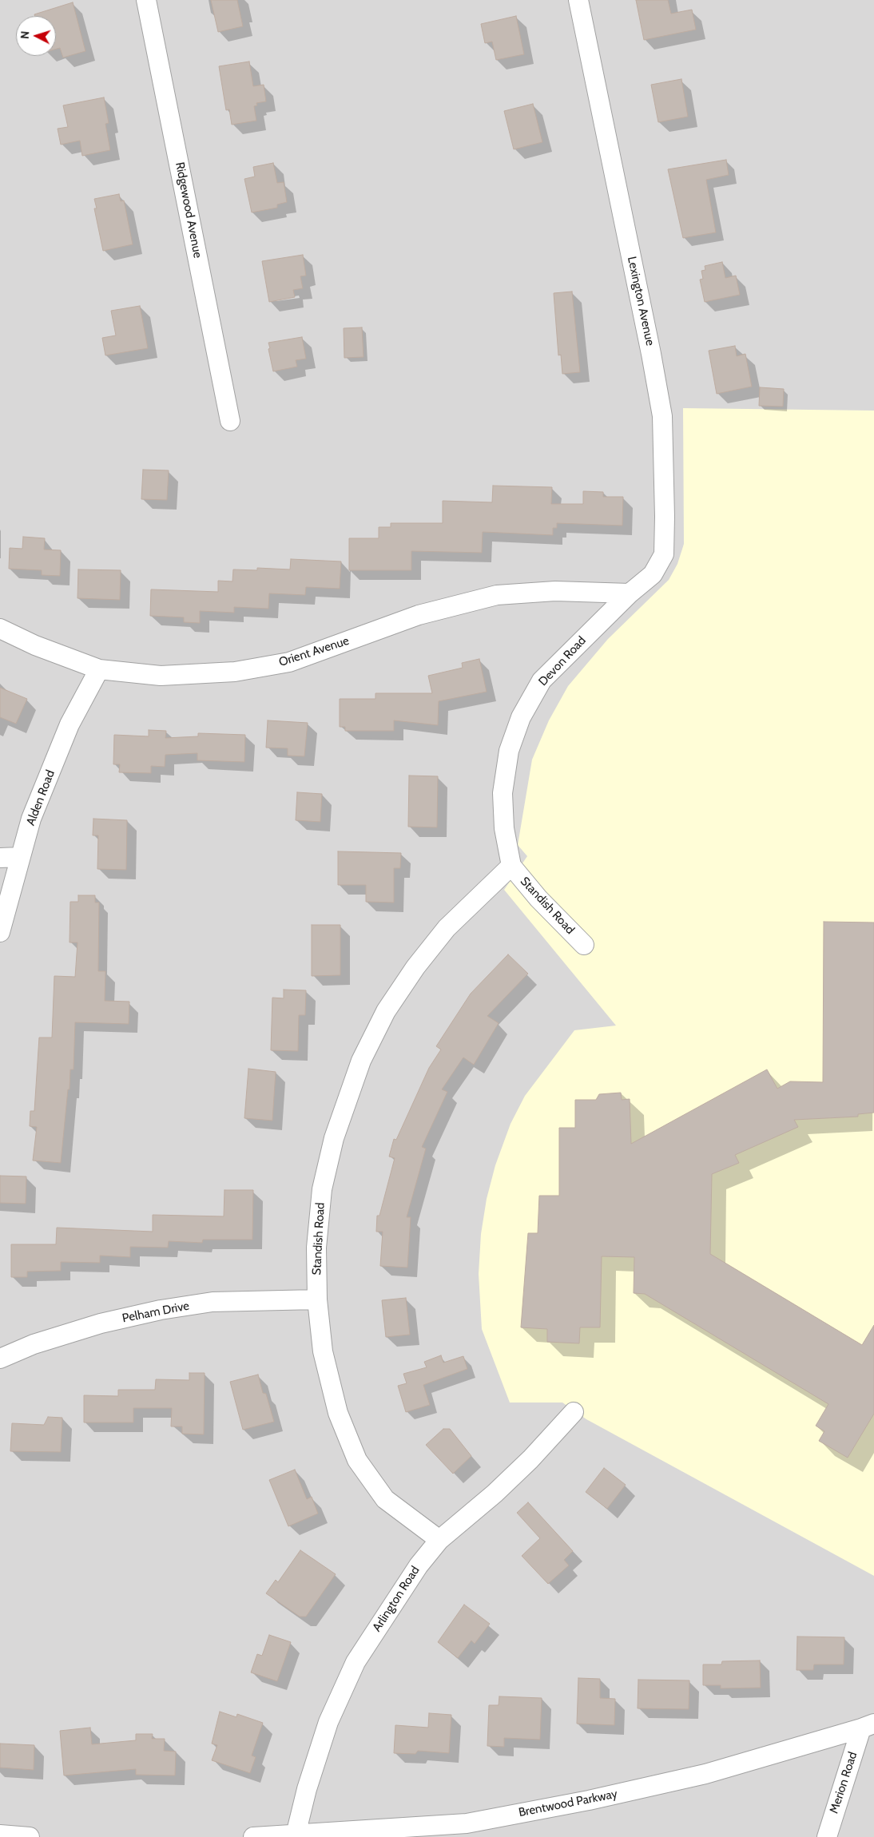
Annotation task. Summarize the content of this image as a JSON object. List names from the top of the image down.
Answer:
{
  "streets": {
    "street": [
      "Ridgewood Avenue",
      "Lexington Avenue",
      "Orient Avenue",
      "Devon Road",
      "Alden Road",
      "Standish Road",
      "Pelham Drive",
      "Arlington Road",
      "Merion Road",
      "Brentwood Parkway"
    ]
  },
  "crossings": [
    ["Lexington Avenue", "Orient Avenue"],
    ["Lexington Avenue", "Devon Road"],
    ["Orient Avenue", "Devon Road"],
    ["Orient Avenue", "Alden Road"],
    ["Devon Road", "Standish Road"],
    ["Standish Road", "Pelham Drive"],
    ["Standish Road", "Arlington Road"],
    ["Arlington Road", "Brentwood Parkway"],
    ["Merion Road", "Brentwood Parkway"]
  ],
  "north": "left"
}
